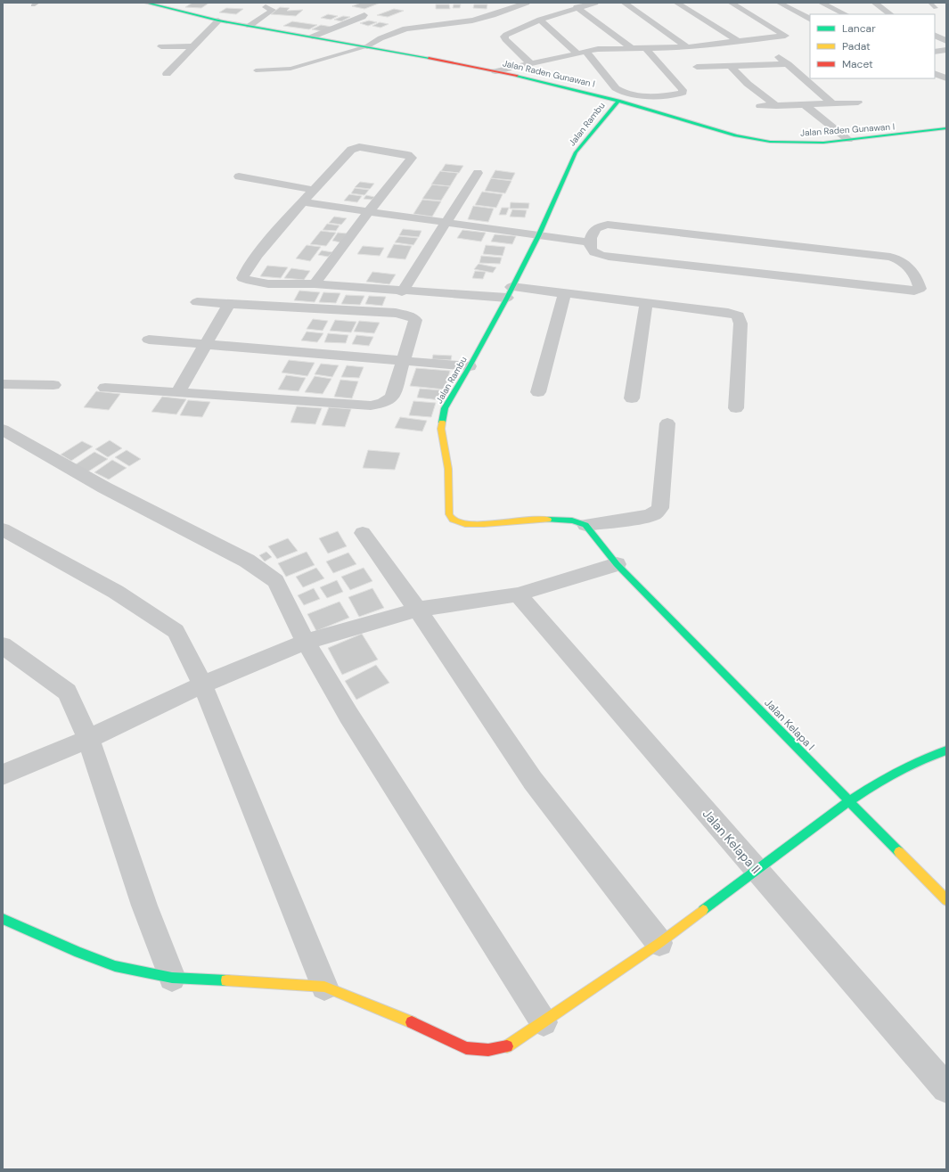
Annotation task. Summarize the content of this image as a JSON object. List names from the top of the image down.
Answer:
{
  "streets": {
    "main road": ["Jalan Raden Gunawan I", "Jalan Rambu", "Jalan Kelapa I"],
    "street": ["Jalan Kelapa II"]
  },
  "crossings": [
    ["Jalan Raden Gunawan I", "Jalan Rambu"]
  ],
  "legend": ["Lancar", "Padat", "Macet"]
}
